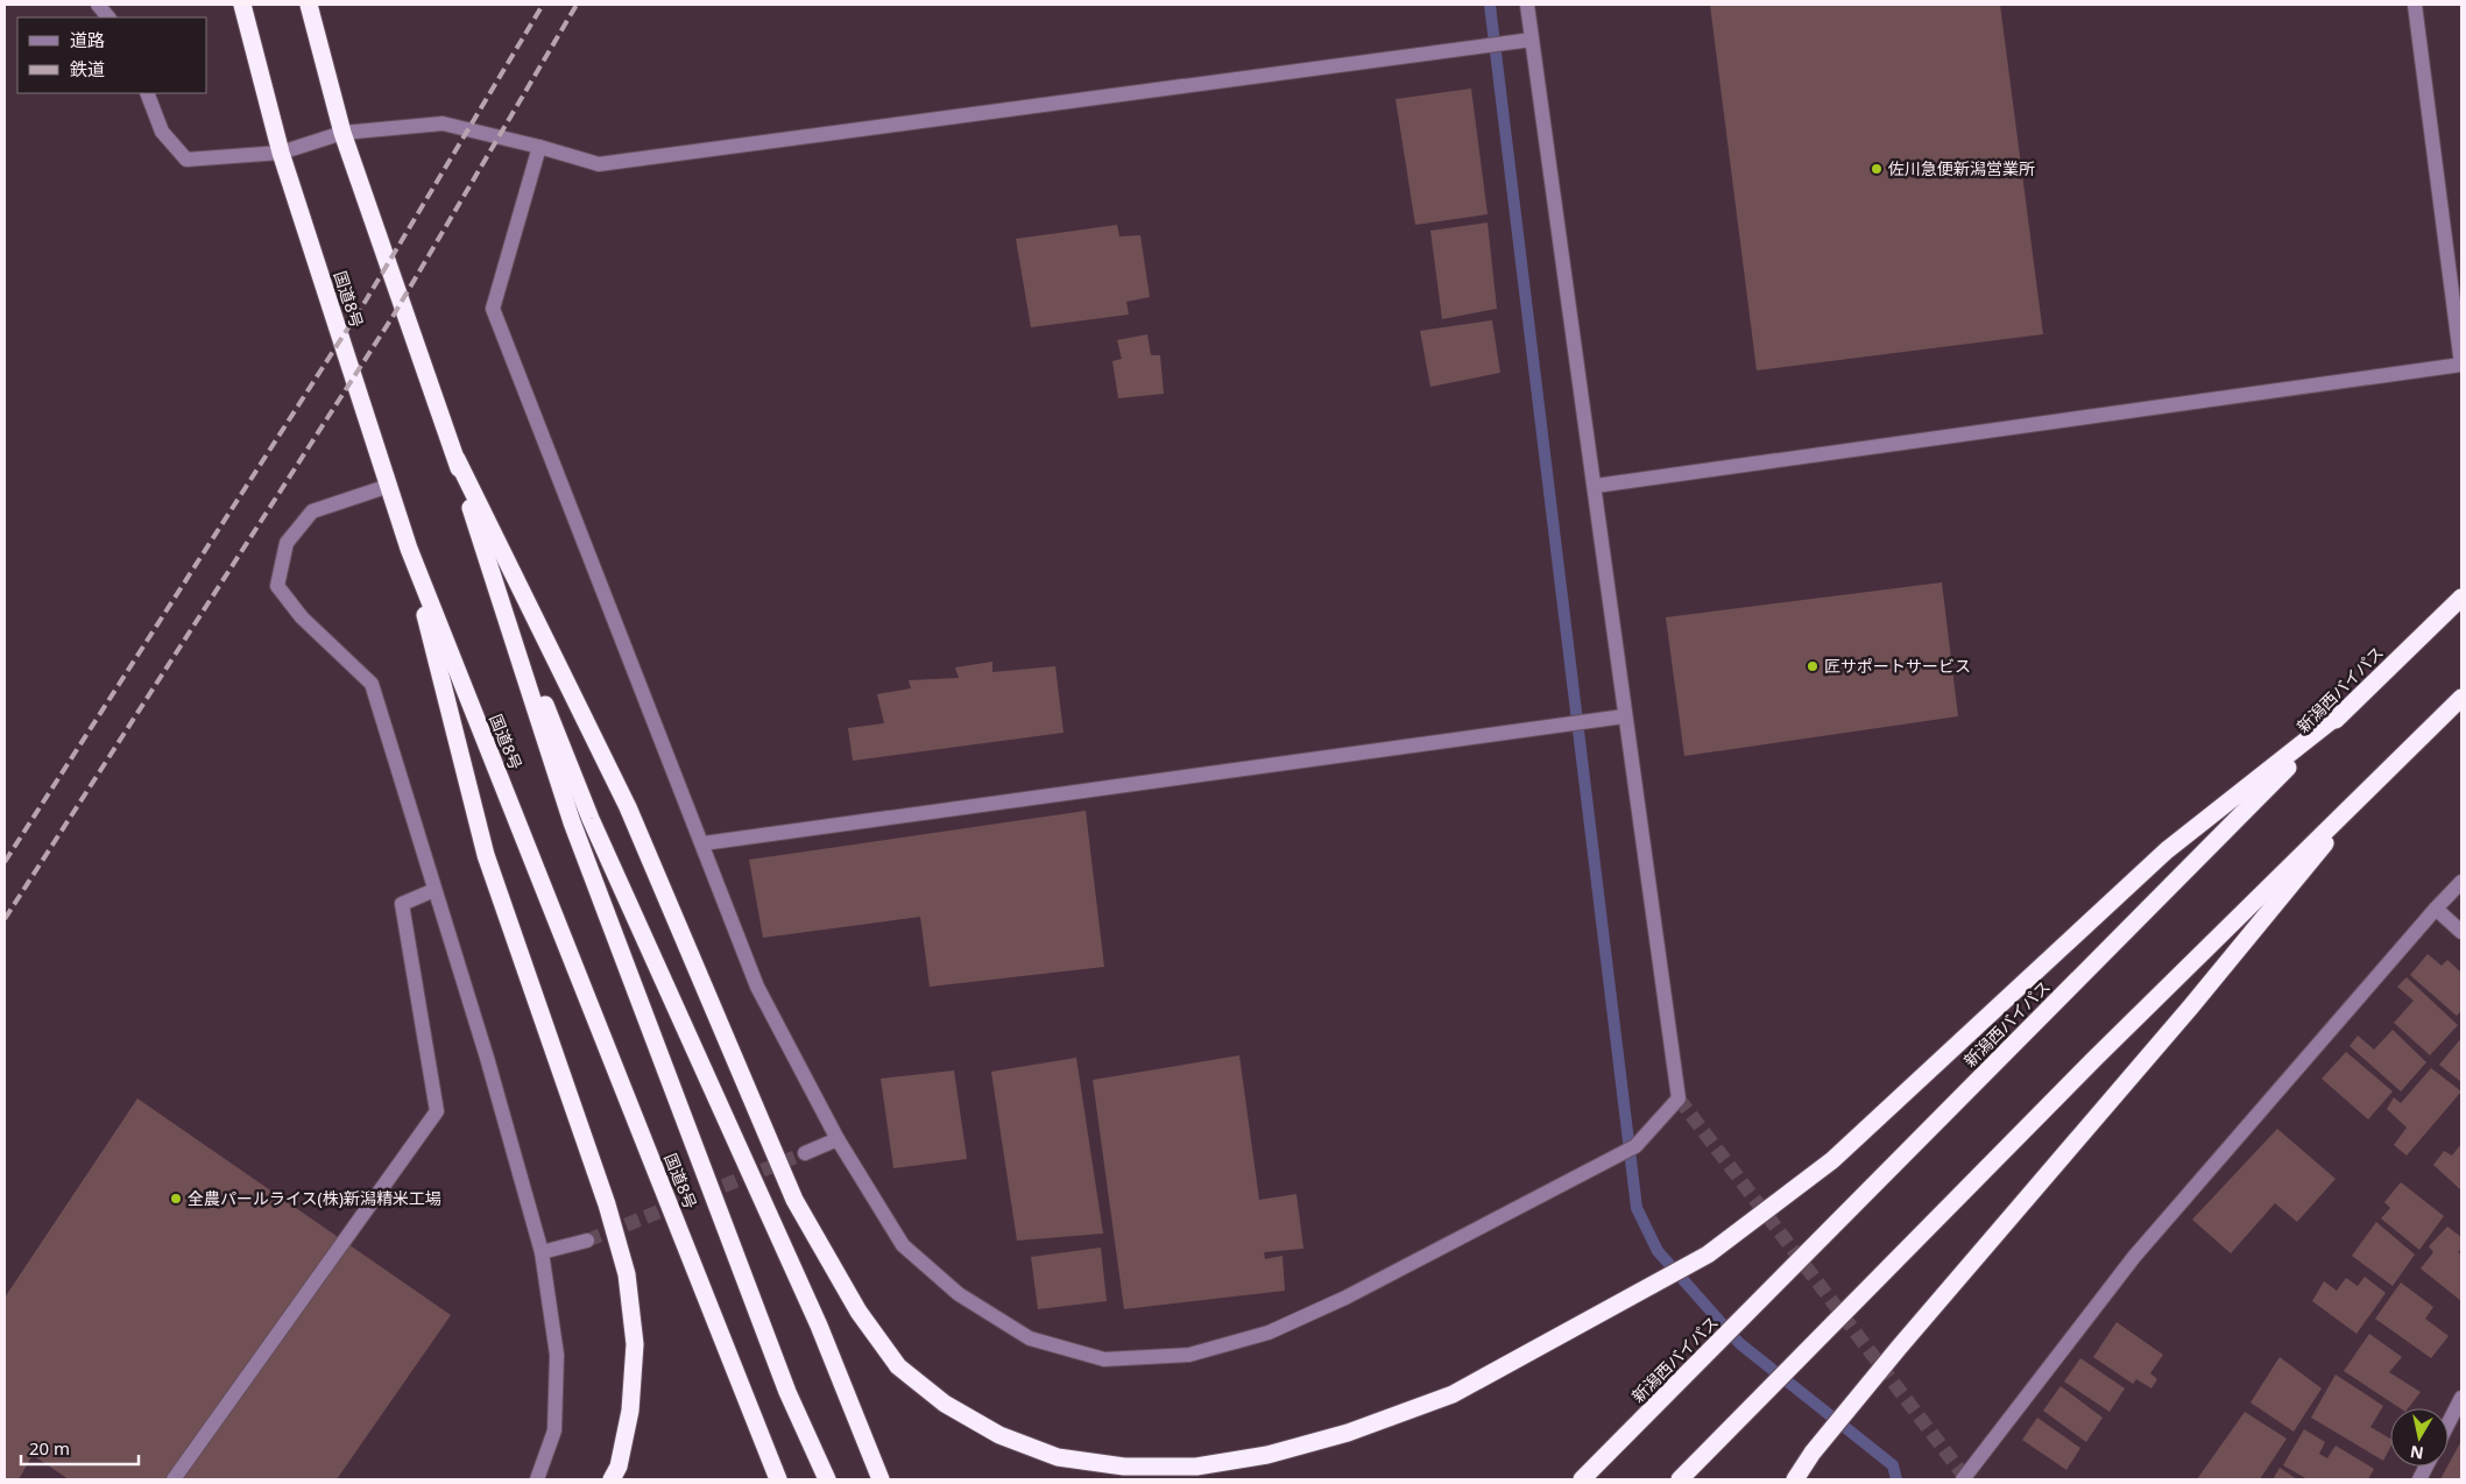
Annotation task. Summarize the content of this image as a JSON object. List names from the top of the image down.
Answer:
{
  "streets": {
    "highway": ["国道8号", "新潟西バイパス"]
  },
  "places": ["佐川急便新潟営業所", "匠サポートサービス", "全農パールライス(株)新潟精米工場"],
  "legend": ["道路", "鉄道"],
  "scale_bar": "20 m",
  "north": "bottom"
}
